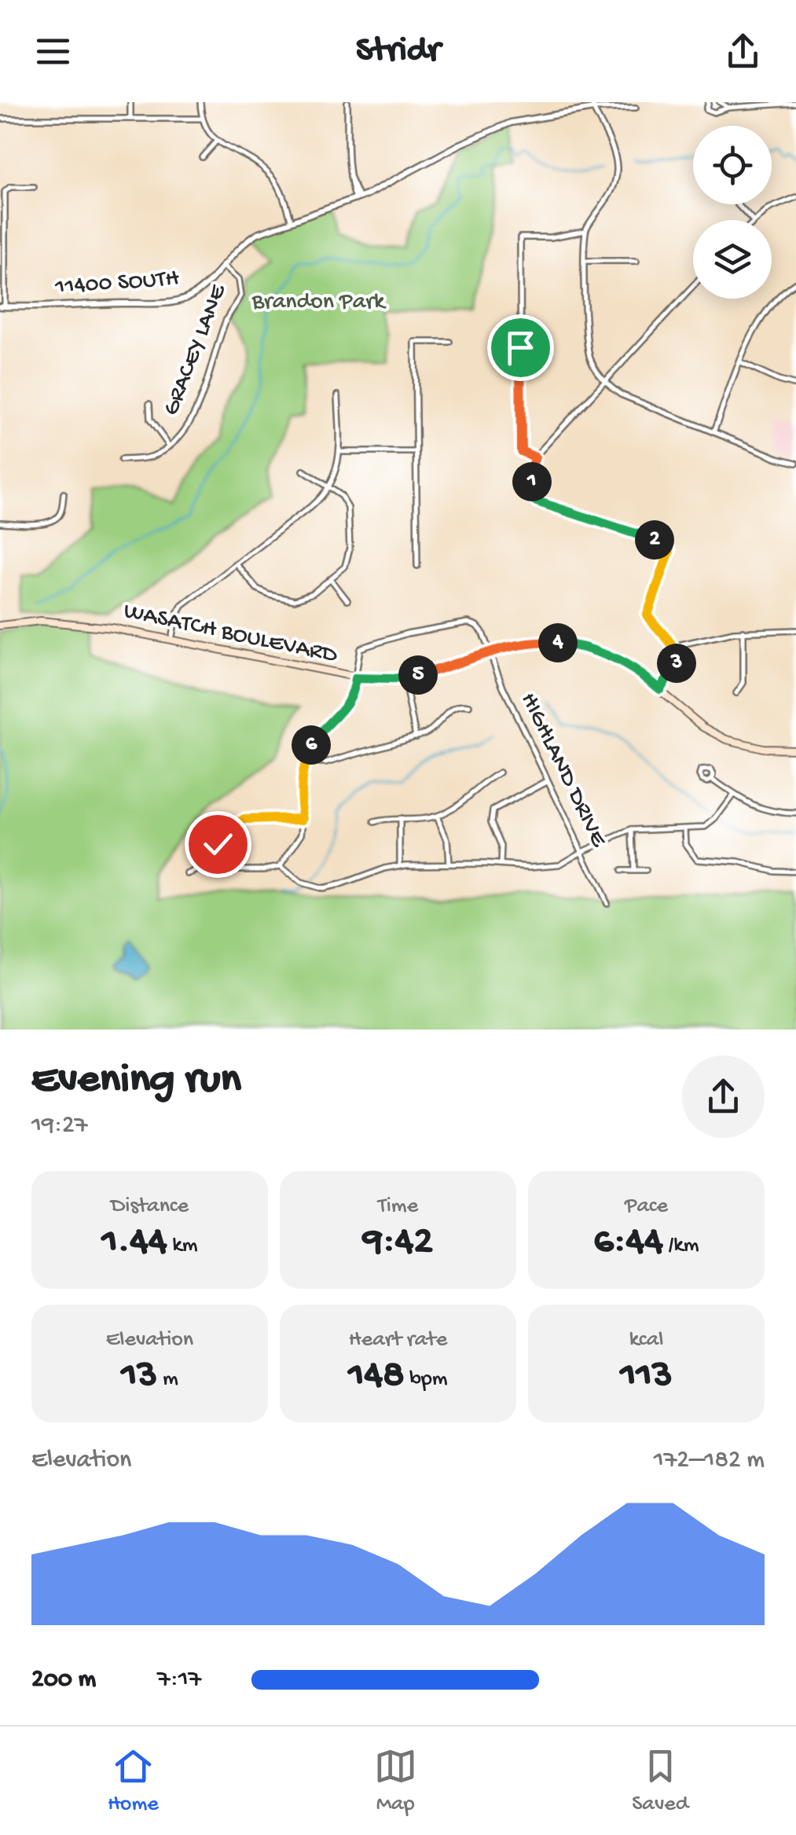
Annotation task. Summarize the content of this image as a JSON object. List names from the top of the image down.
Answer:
{
  "streets": {
    "main road": ["WASATCH BOULEVARD"],
    "street": ["11400 SOUTH", "GRACEY LANE", "HIGHLAND DRIVE"]
  },
  "crossings": [
    ["11400 SOUTH", "GRACEY LANE"],
    ["WASATCH BOULEVARD", "HIGHLAND DRIVE"]
  ],
  "parks": ["Brandon Park"],
  "page": {
    "header": "Stridr",
    "pins": [
      "1",
      "2",
      "4",
      "3",
      "5",
      "6"
    ],
    "heading": ["Evening run", "19:27"],
    "stats": [
      ["Distance", "1.44 km"],
      ["Time", "9:42"],
      ["Pace", "6:44 /km"],
      ["Elevation", "13 m"],
      ["Heart rate", "148 bpm"],
      ["kcal", "113"]
    ],
    "chart": ["Elevation", "172–182 m"],
    "list": [
      {
        "name": "200 m",
        "note": "7:17"
      }
    ],
    "tabs": ["Home", "Map", "Saved"]
  }
}
